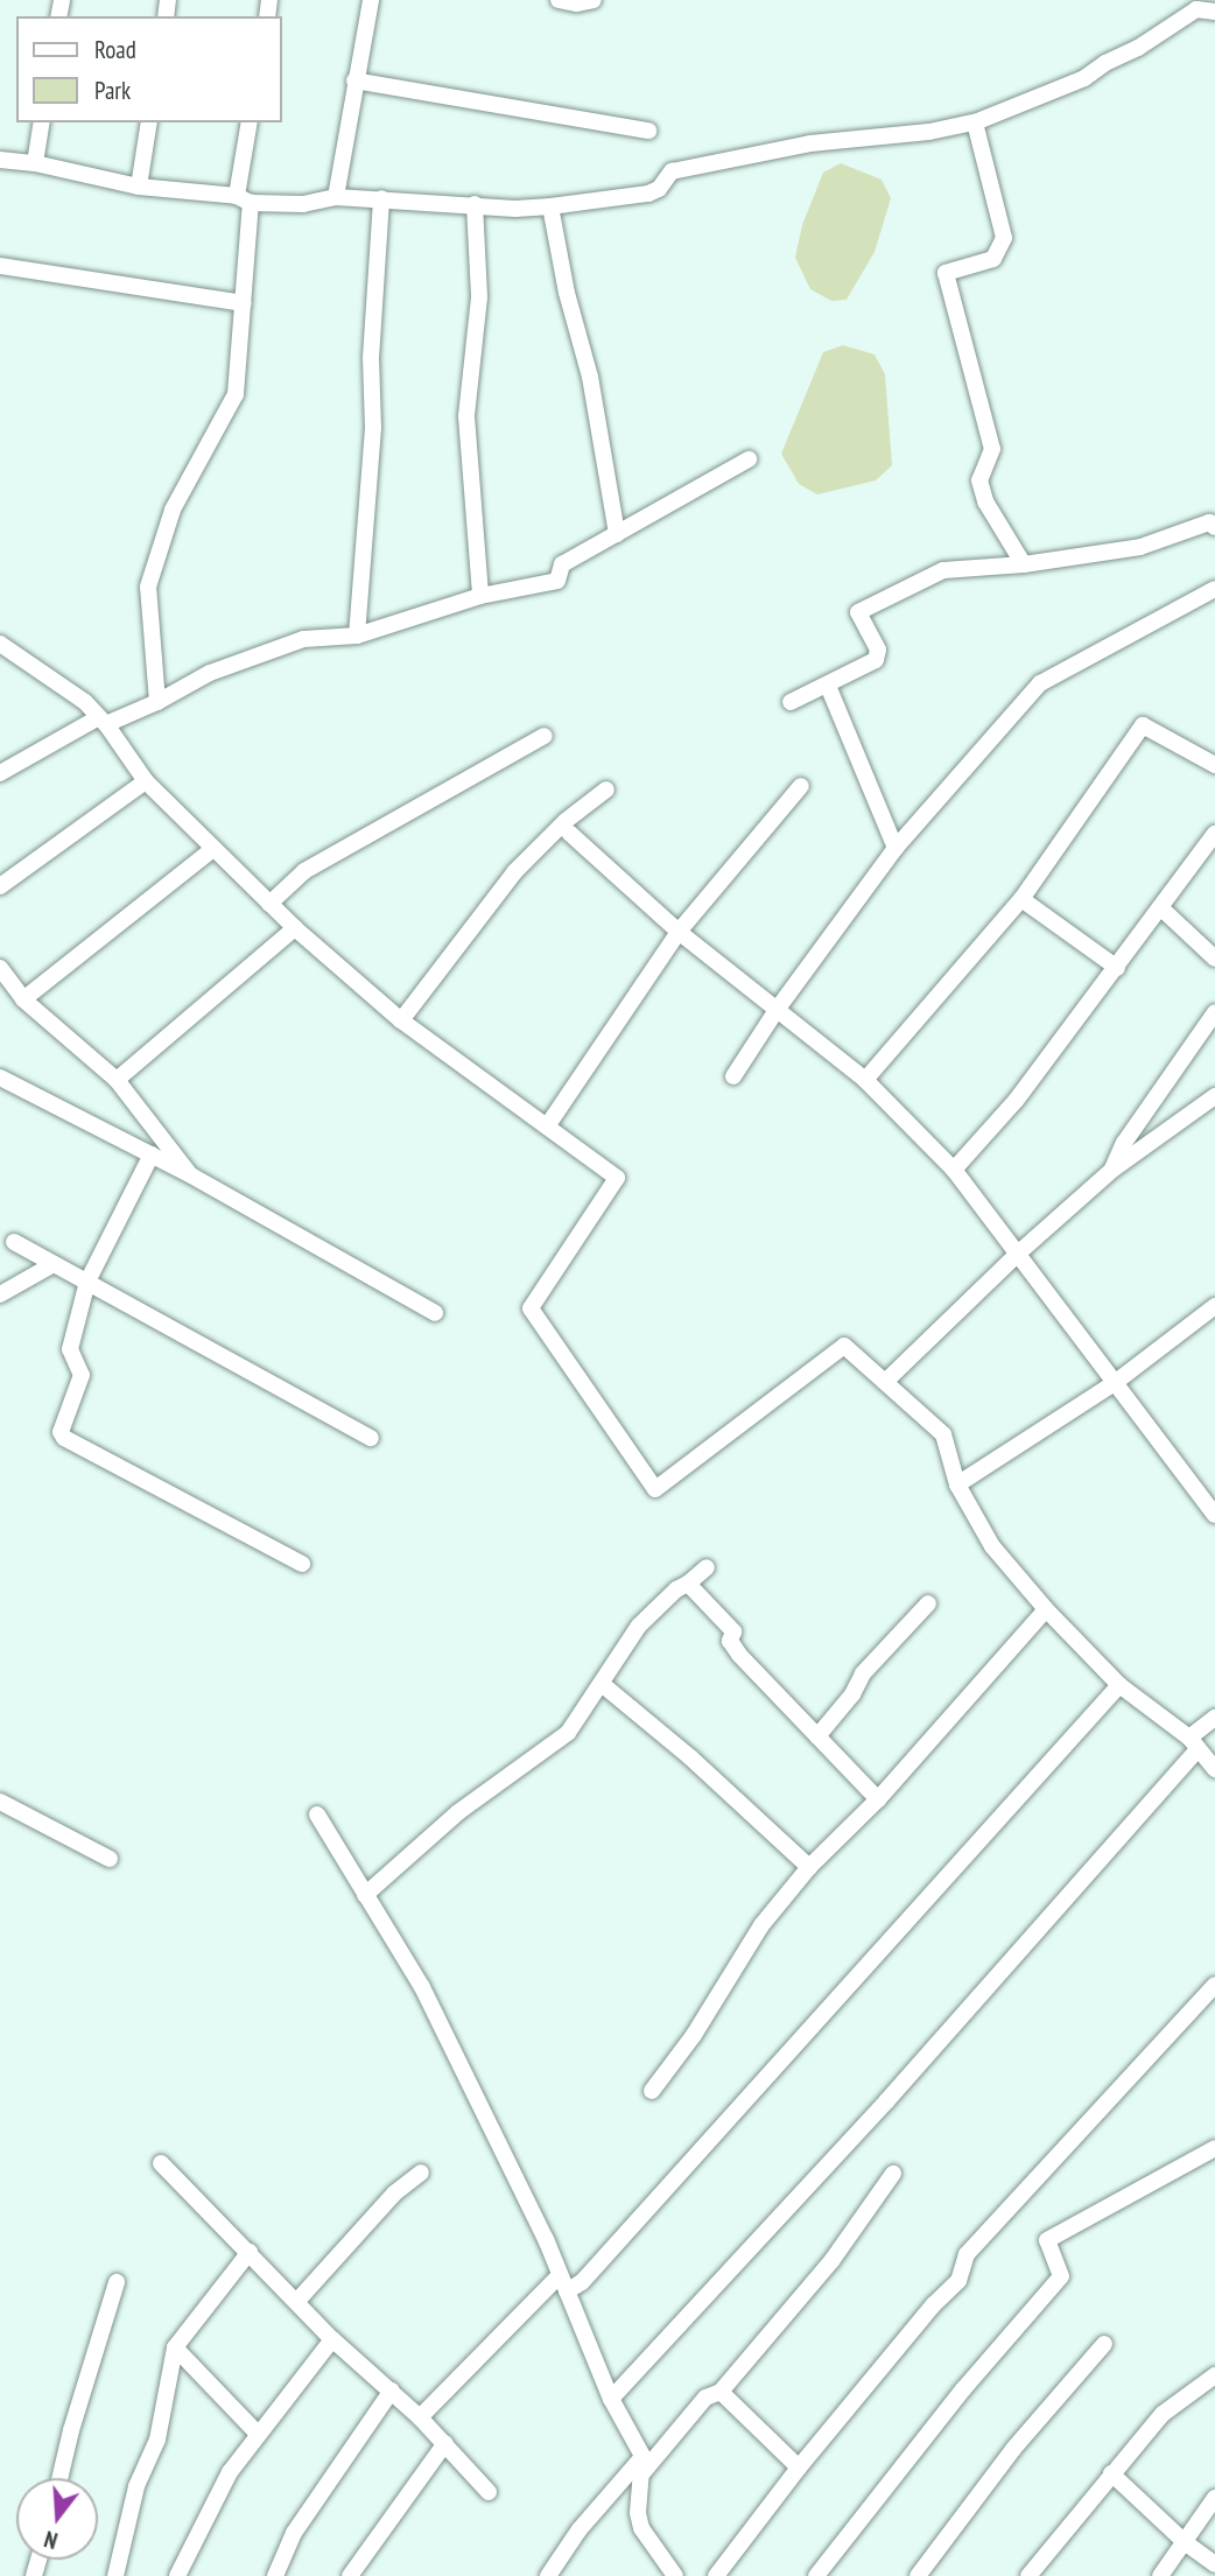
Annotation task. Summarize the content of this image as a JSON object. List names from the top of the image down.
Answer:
{
  "legend": ["Road", "Park"],
  "north": "bottom"
}
